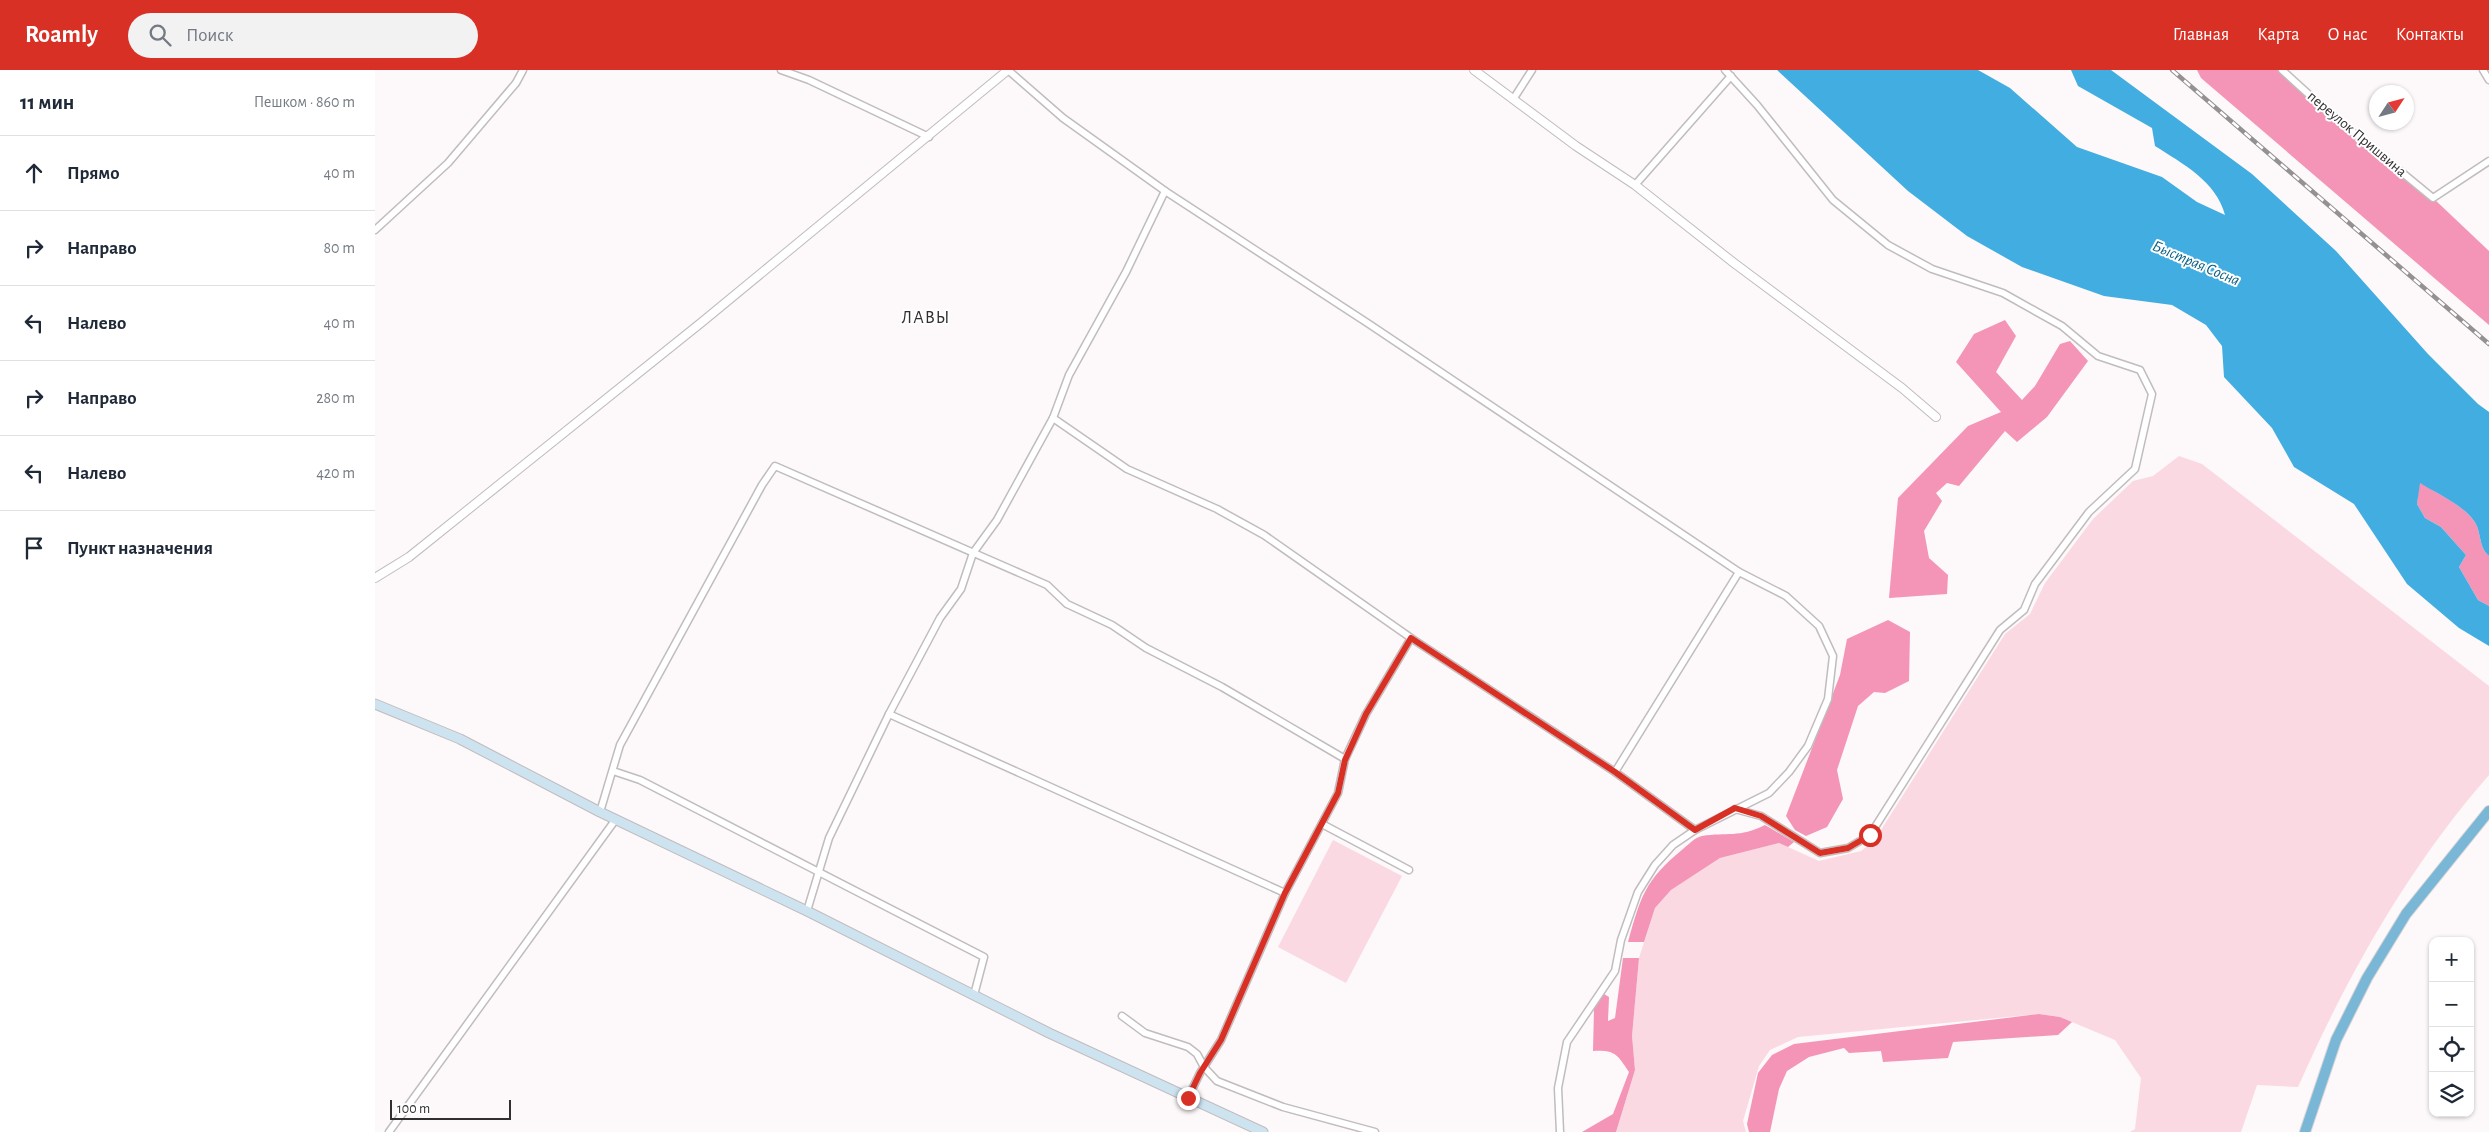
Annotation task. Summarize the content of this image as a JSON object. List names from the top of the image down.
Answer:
{
  "streets": {
    "street": ["переулок Пришвина"]
  },
  "districts": ["ЛАВЫ"],
  "water": ["Быстрая Сосна"],
  "scale_bar": "100 m",
  "north": "top right",
  "page": {
    "header": "Roamly",
    "search": "Поиск",
    "nav": [
      "Главная",
      "Карта",
      "О нас",
      "Контакты"
    ],
    "heading": ["11 мин", "Пешком · 860 m"],
    "list": [
      ["Прямо", "40 m"],
      ["Направо", "80 m"],
      ["Налево", "40 m"],
      ["Направо", "280 m"],
      ["Налево", "420 m"],
      "Пункт назначения"
    ],
    "map_buttons": ["+", "−"],
    "scale": "100 m"
  }
}
